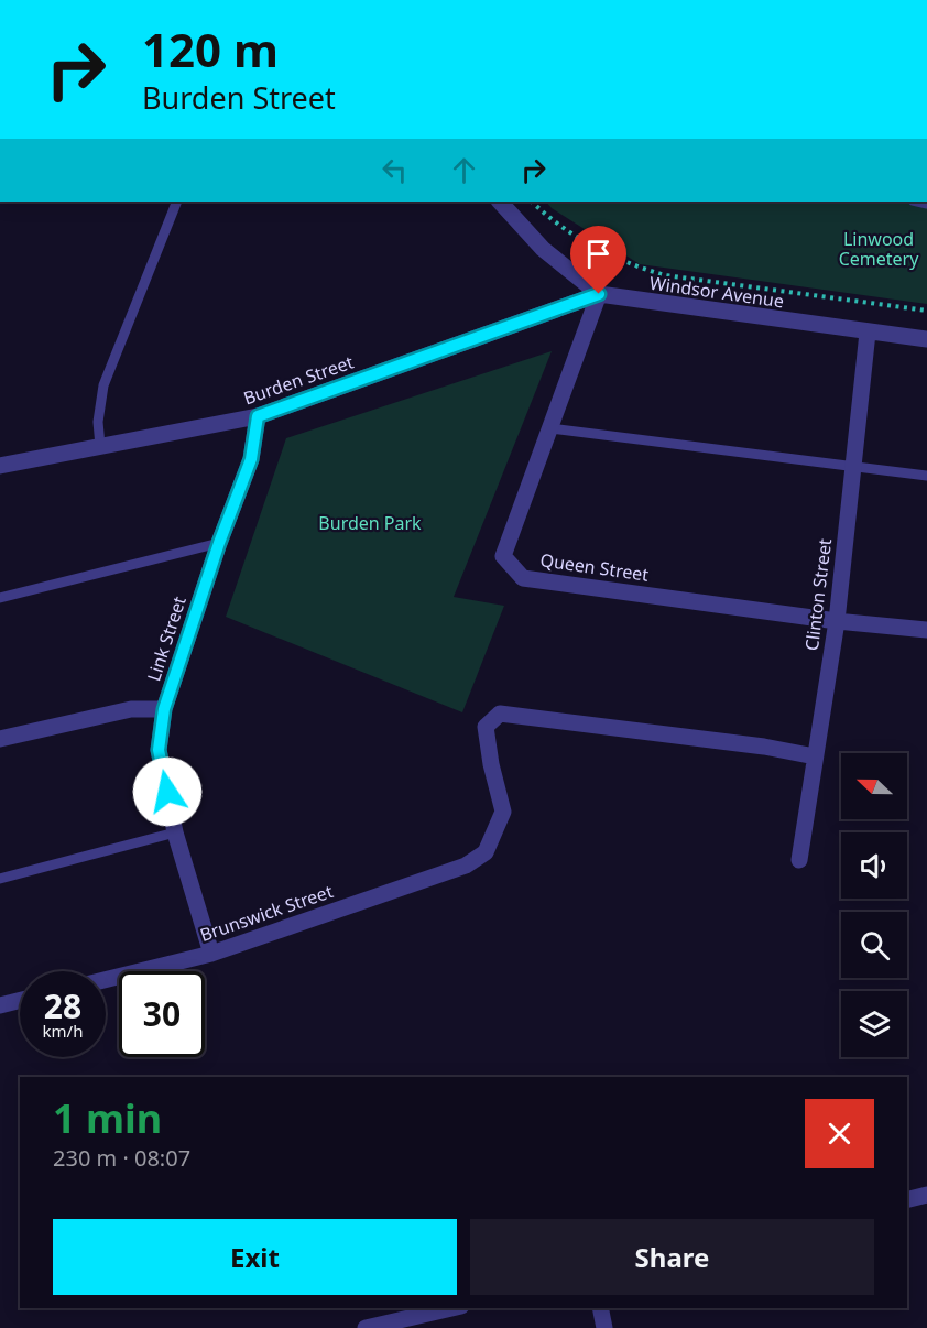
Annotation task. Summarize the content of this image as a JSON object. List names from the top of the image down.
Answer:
{
  "streets": {
    "street": [
      "Windsor Avenue",
      "Burden Street",
      "Queen Street",
      "Clinton Street",
      "Link Street",
      "Brunswick Street"
    ]
  },
  "crossings": [
    ["Windsor Avenue", "Burden Street"],
    ["Windsor Avenue", "Queen Street"],
    ["Windsor Avenue", "Clinton Street"],
    ["Burden Street", "Queen Street"],
    ["Burden Street", "Link Street"],
    ["Queen Street", "Clinton Street"],
    ["Clinton Street", "Brunswick Street"],
    ["Link Street", "Brunswick Street"]
  ],
  "parks": ["Linwood Cemetery", "Burden Park"],
  "north": "left",
  "page": {
    "turn": ["120 m", "Burden Street"],
    "speed": "28 km/h",
    "limit": "30",
    "heading": ["1 min", "230 m · 08:07"],
    "buttons": ["Exit", "Share"]
  }
}
